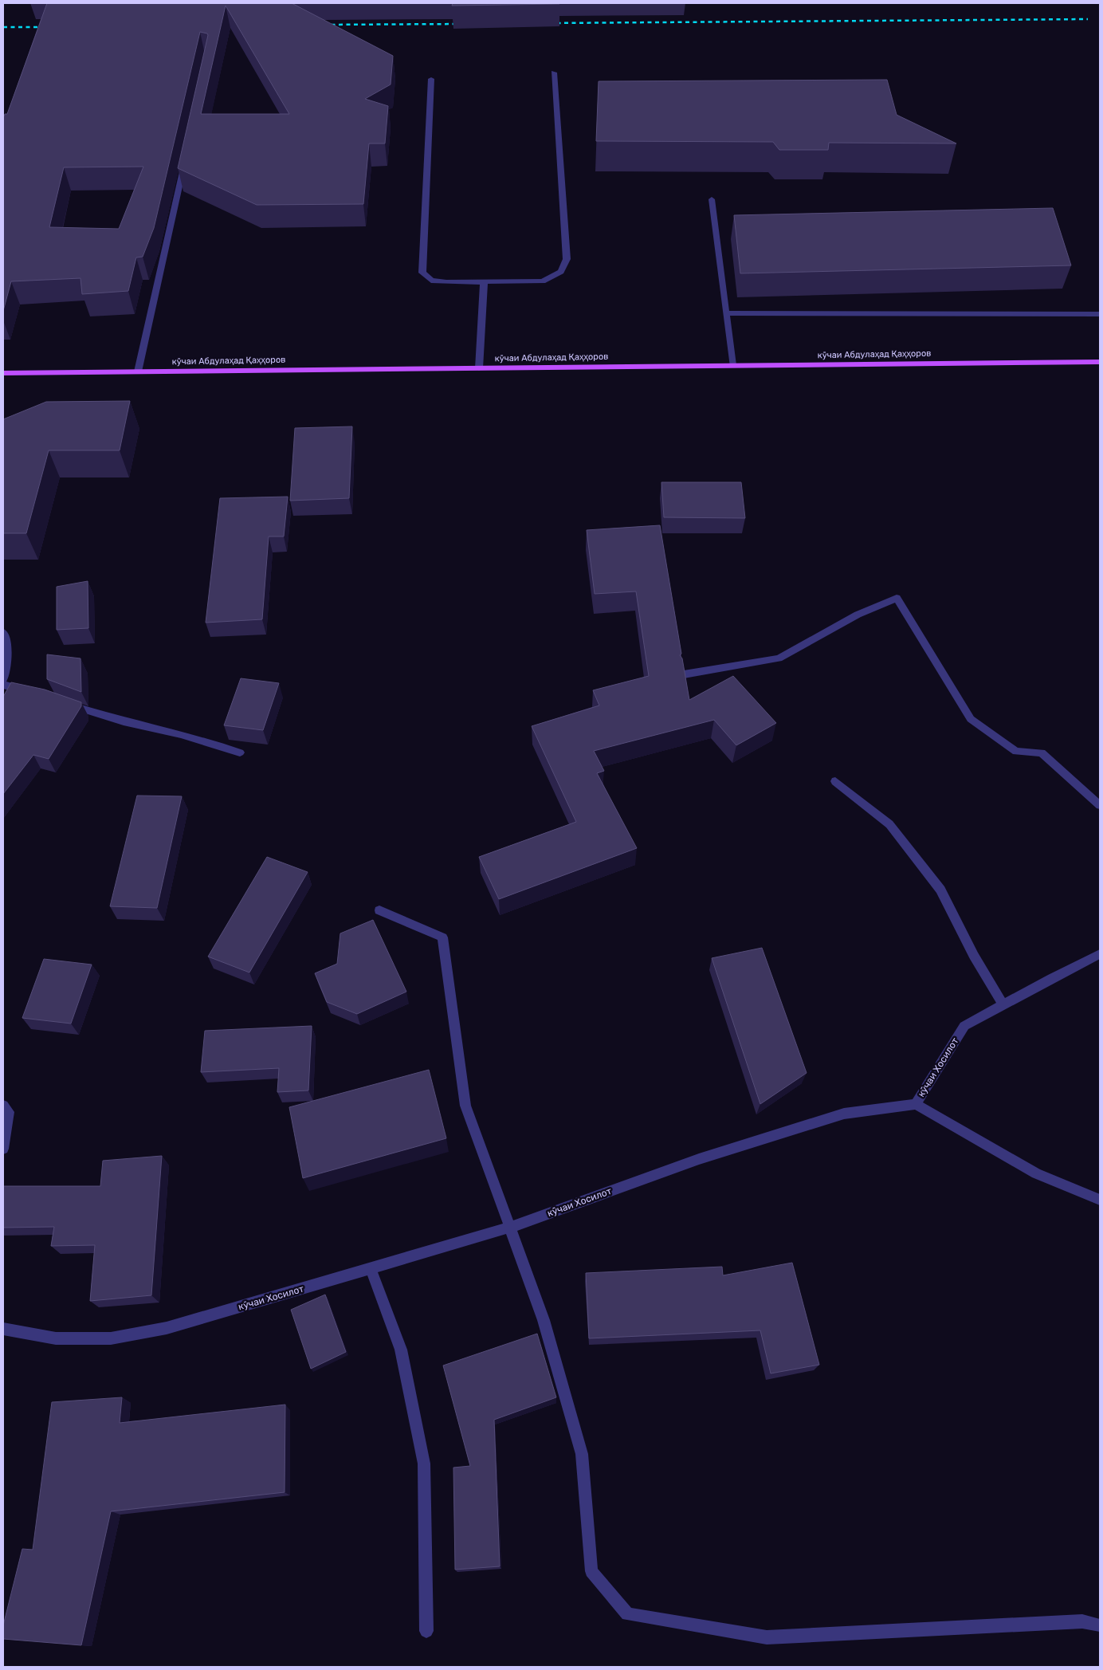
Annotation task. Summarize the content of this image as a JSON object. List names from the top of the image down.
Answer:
{
  "streets": {
    "main road": ["кӯчаи Абдулаҳад Қаҳҳоров"],
    "street": ["кӯчаи Хосилот"]
  }
}
